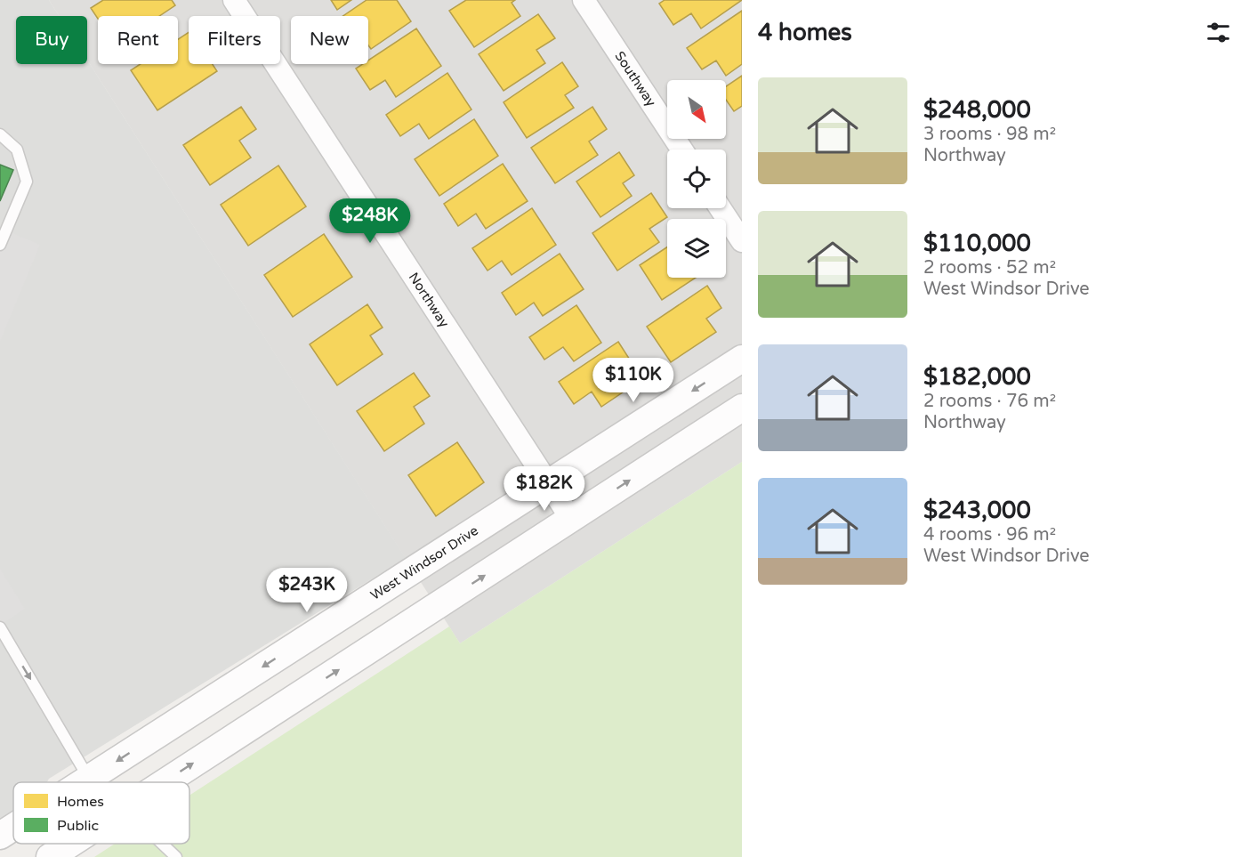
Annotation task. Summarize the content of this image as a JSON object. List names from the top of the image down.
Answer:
{
  "streets": {
    "street": ["Southway", "Northway", "West Windsor Drive"]
  },
  "crossings": [
    ["Northway", "West Windsor Drive"]
  ],
  "legend": ["Homes", "Public"],
  "north": "bottom right",
  "page": {
    "heading": "4 homes",
    "chip": [
      "Buy",
      "Rent",
      "Filters",
      "New"
    ],
    "list": [
      {
        "name": "$248,000",
        "note": "3 rooms · 98 m² · Northway"
      },
      {
        "name": "$110,000",
        "note": "2 rooms · 52 m² · West Windsor Drive"
      },
      {
        "name": "$182,000",
        "note": "2 rooms · 76 m² · Northway"
      },
      {
        "name": "$243,000",
        "note": "4 rooms · 96 m² · West Windsor Drive"
      }
    ],
    "price": [
      "$248K",
      "$110K",
      "$182K",
      "$243K"
    ]
  }
}
